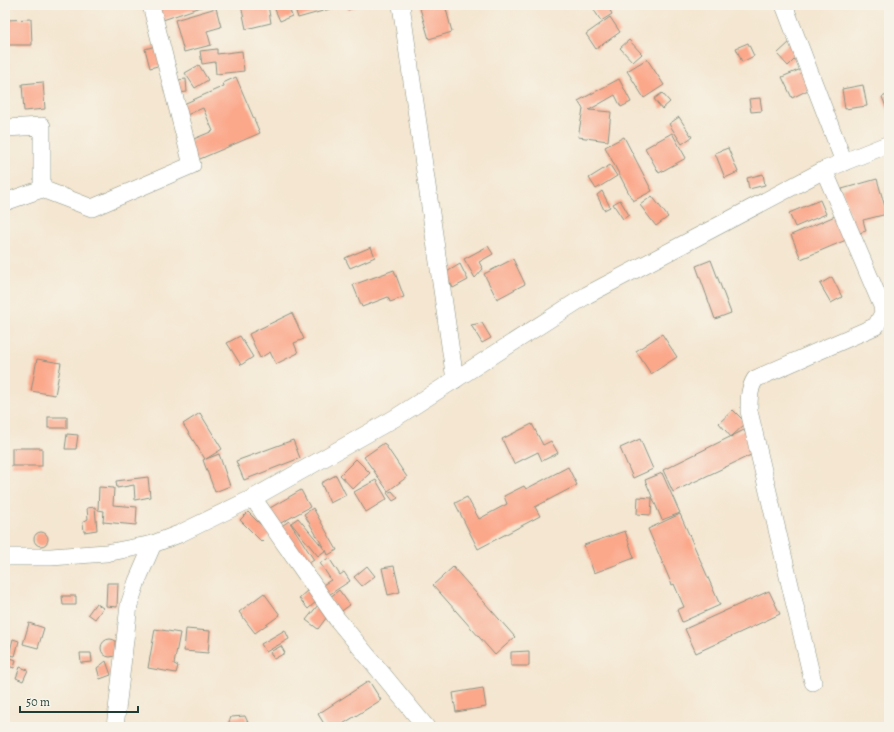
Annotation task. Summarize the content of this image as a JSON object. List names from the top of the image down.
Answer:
{
  "scale_bar": "50 m"
}
